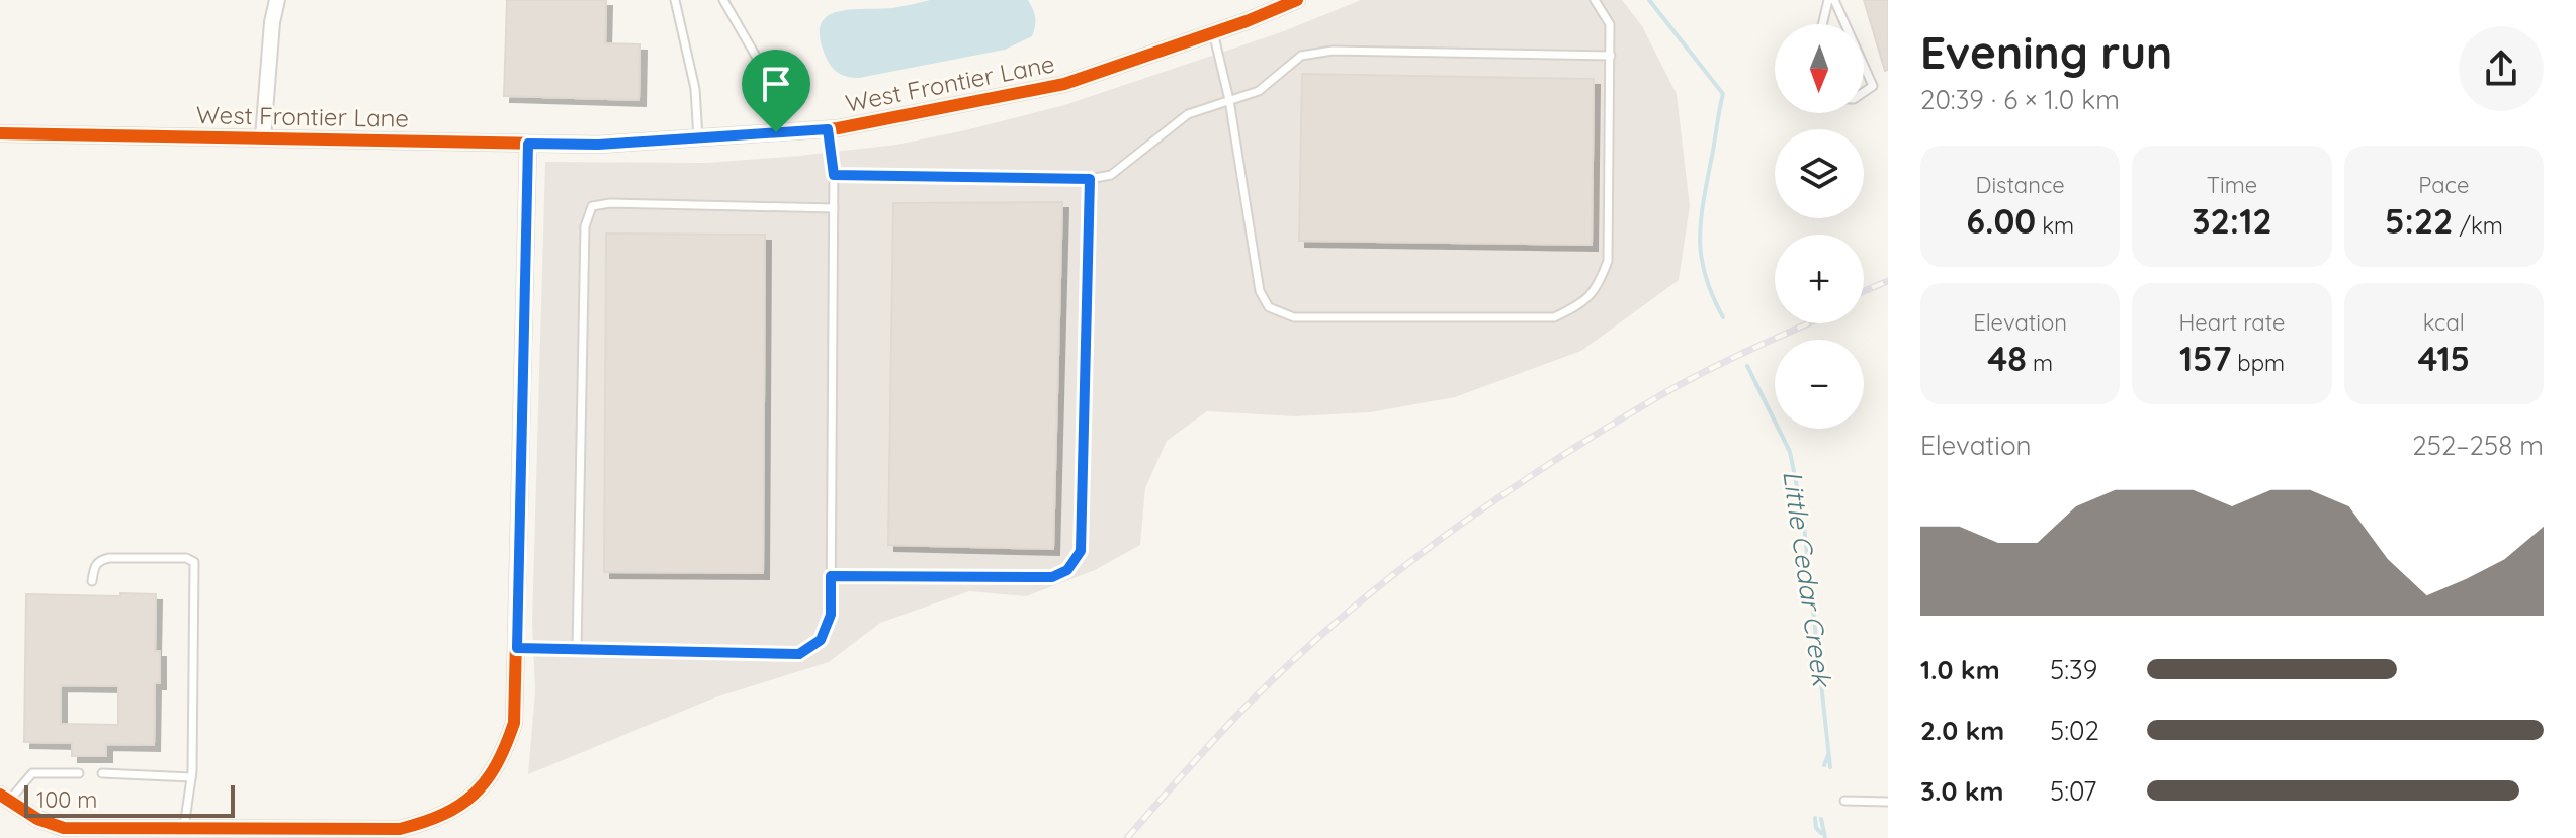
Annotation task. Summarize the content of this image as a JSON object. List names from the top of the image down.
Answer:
{
  "streets": {
    "street": ["West Frontier Lane"]
  },
  "water": ["Little Cedar Creek"],
  "scale_bar": "100 m",
  "north": "bottom",
  "page": {
    "heading": ["Evening run", "20:39 · 6 × 1.0 km"],
    "map_buttons": ["+", "−"],
    "stats": [
      ["Distance", "6.00 km"],
      ["Time", "32:12"],
      ["Pace", "5:22 /km"],
      ["Elevation", "48 m"],
      ["Heart rate", "157 bpm"],
      ["kcal", "415"]
    ],
    "chart": ["Elevation", "252–258 m"],
    "list": [
      {
        "name": "1.0 km",
        "note": "5:39"
      },
      {
        "name": "2.0 km",
        "note": "5:02"
      },
      {
        "name": "3.0 km",
        "note": "5:07"
      }
    ],
    "scale": "100 m"
  }
}
